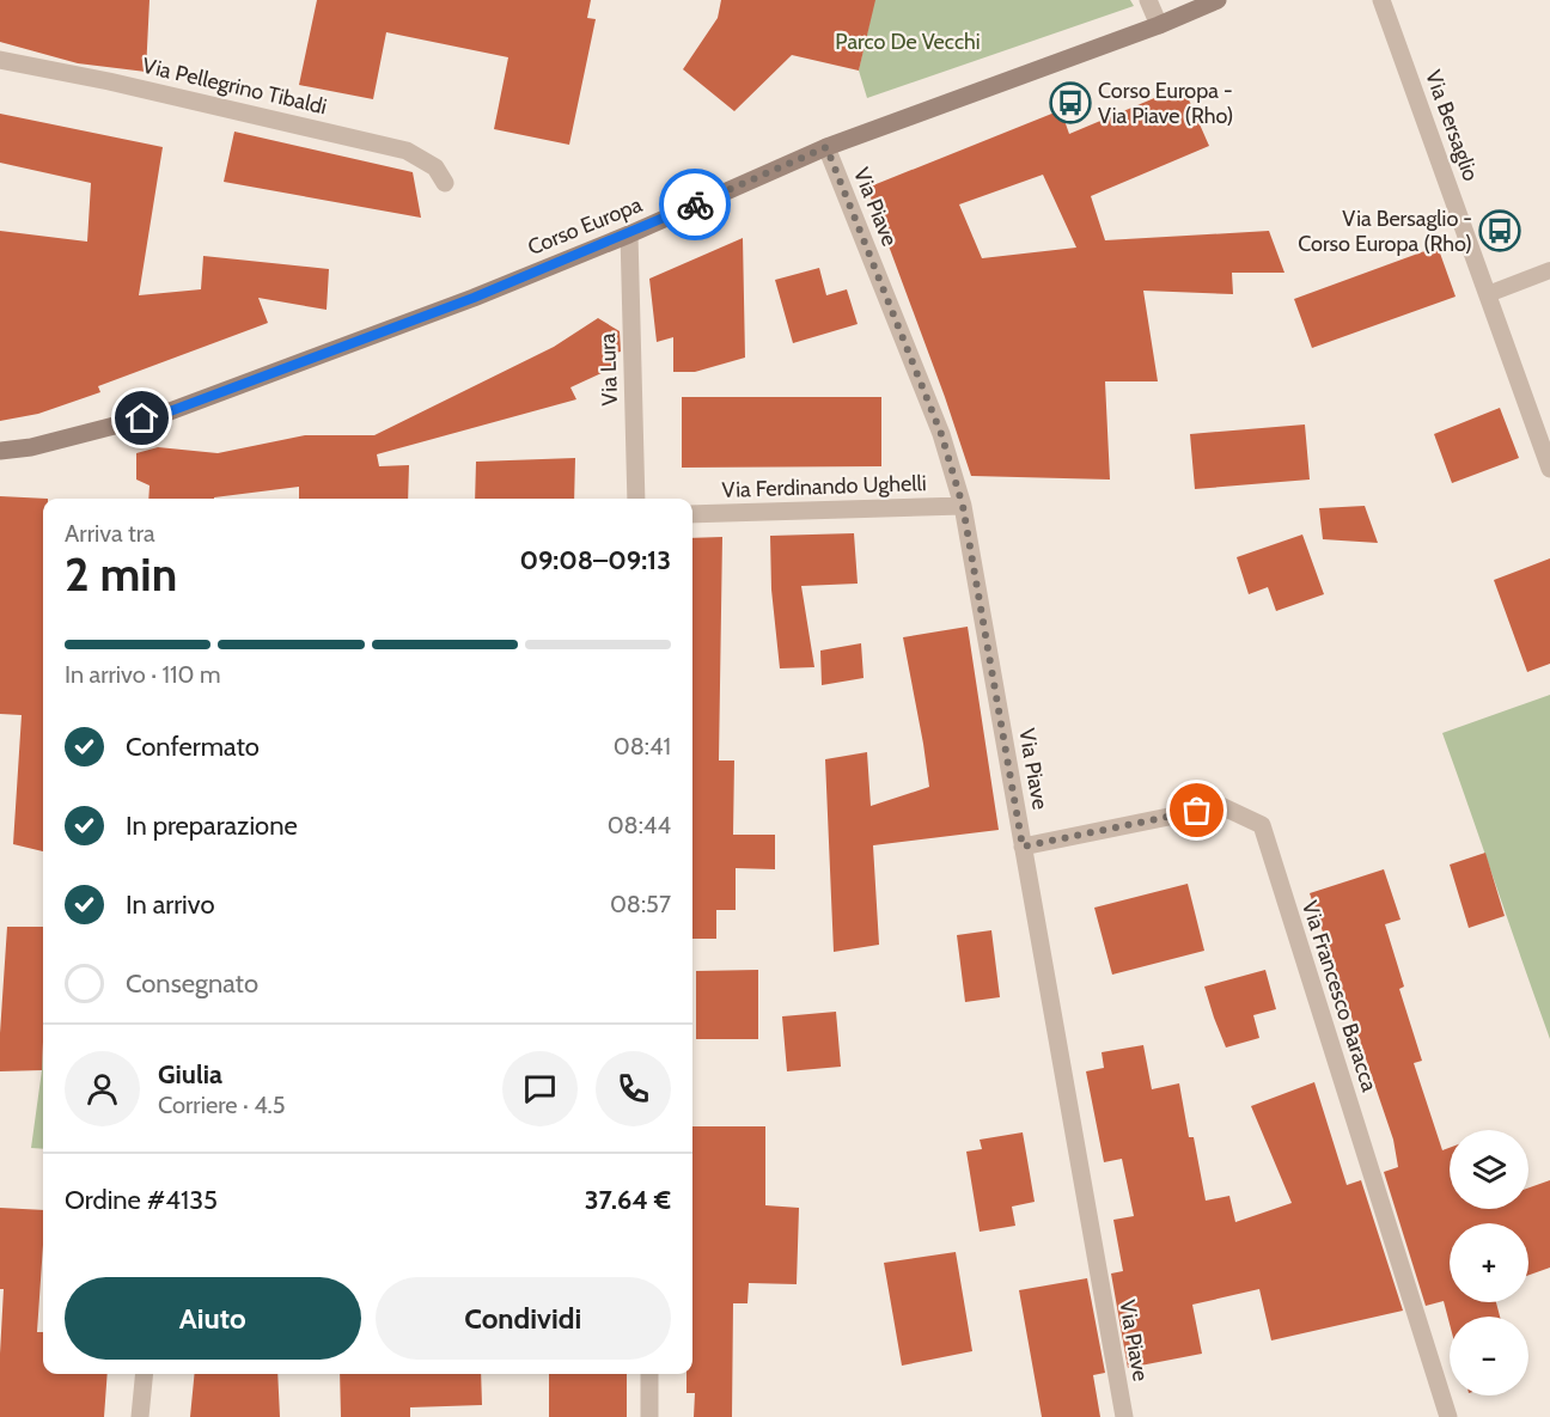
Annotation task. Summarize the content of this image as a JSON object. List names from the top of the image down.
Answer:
{
  "streets": {
    "main road": ["Corso Europa"],
    "street": [
      "Via Pellegrino Tibaldi",
      "Via Bersaglio",
      "Via Piave",
      "Via Lura",
      "Via Ferdinando Ughelli",
      "Via Francesco Baracca"
    ]
  },
  "crossings": [
    ["Via Piave", "Corso Europa"],
    ["Via Piave", "Via Ferdinando Ughelli"],
    ["Via Piave", "Via Francesco Baracca"],
    ["Corso Europa", "Via Lura"]
  ],
  "parks": ["Parco De Vecchi"],
  "places": {
    "bus stop": ["Corso Europa - Via Piave (Rho)", "Via Bersaglio - Corso Europa (Rho)"]
  },
  "page": {
    "heading": ["2 min", "Arriva tra", "09:08–09:13"],
    "panel": [
      "Giulia",
      "Corriere · 4.5",
      "Ordine #4135",
      "37.64 €"
    ],
    "bar": "In arrivo · 110 m",
    "list": [
      ["Confermato", "08:41"],
      ["In preparazione", "08:44"],
      ["In arrivo", "08:57"],
      "Consegnato"
    ],
    "map_buttons": ["+", "−"],
    "buttons": ["Aiuto", "Condividi"]
  }
}
